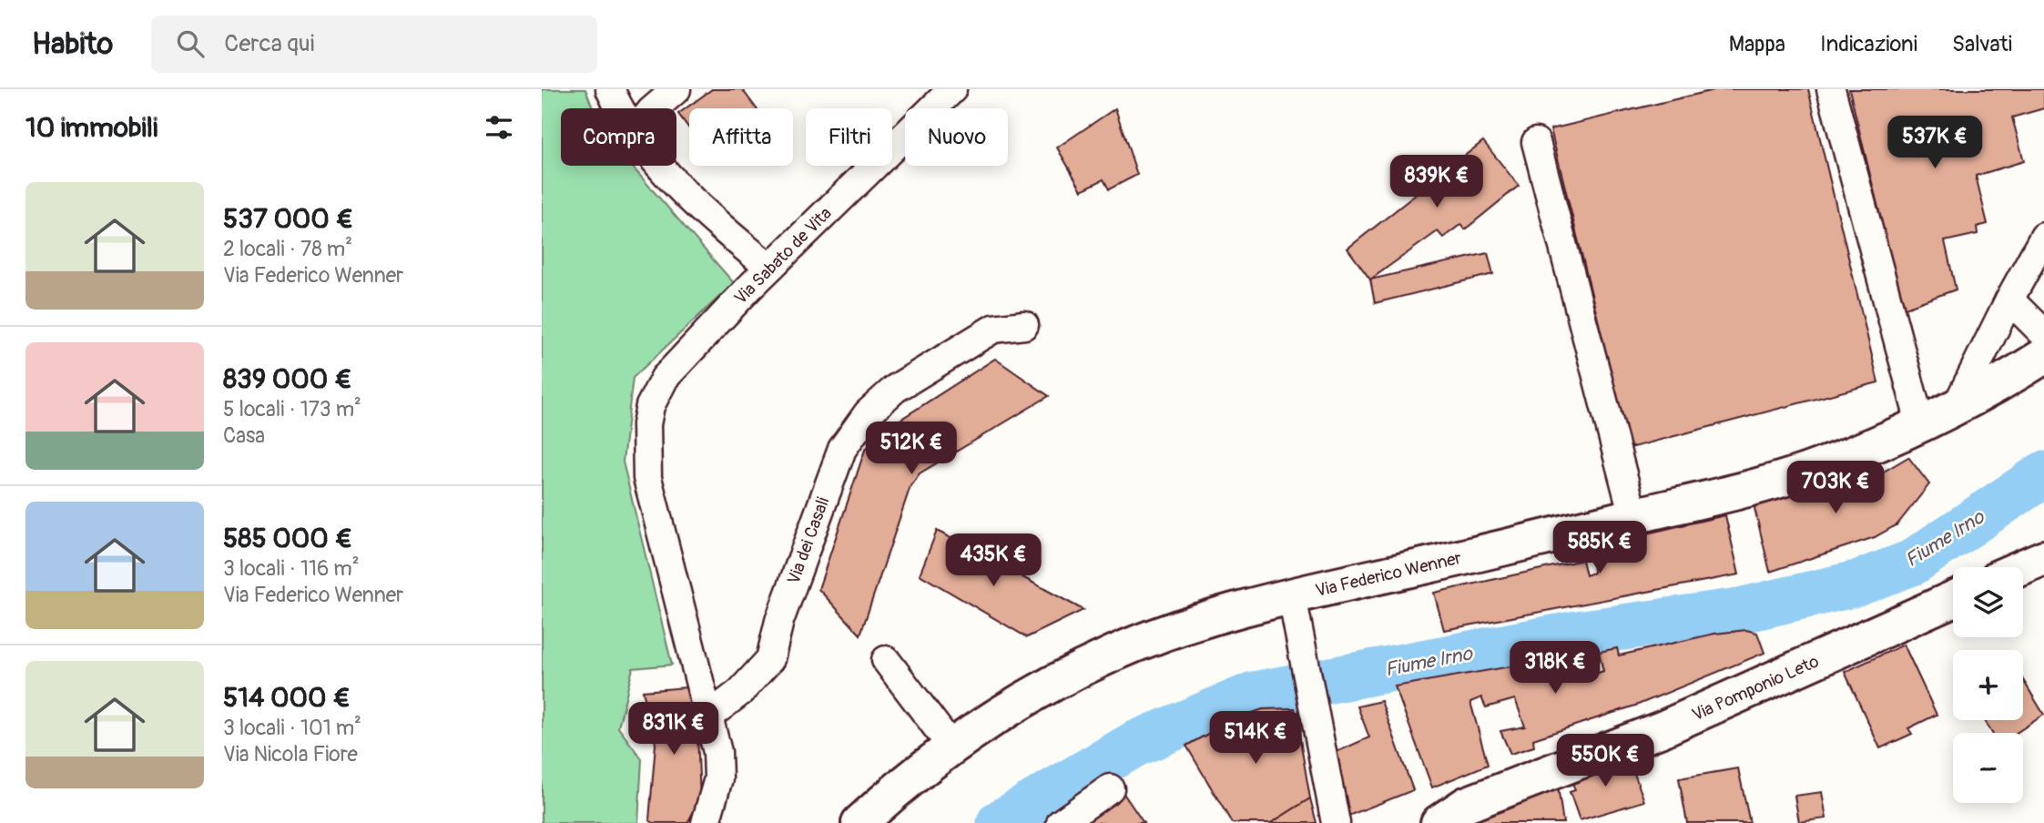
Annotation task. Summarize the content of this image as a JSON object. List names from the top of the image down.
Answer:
{
  "streets": {
    "main road": ["Via Federico Wenner", "Via Pomponio Leto"],
    "street": ["Via Sabato de Vita", "Via dei Casali"]
  },
  "crossings": [
    ["Via Sabato de Vita", "Via dei Casali"]
  ],
  "water": ["Fiume Irno"],
  "page": {
    "header": "Habito",
    "search": "Cerca qui",
    "nav": ["Mappa", "Indicazioni", "Salvati"],
    "heading": "10 immobili",
    "chip": [
      "Compra",
      "Affitta",
      "Filtri",
      "Nuovo"
    ],
    "price": [
      "537K €",
      "839K €",
      "512K €",
      "703K €",
      "585K €",
      "435K €",
      "318K €",
      "831K €",
      "514K €",
      "550K €"
    ],
    "list": [
      {
        "name": "537 000 €",
        "note": "2 locali · 78 m² · Via Federico Wenner"
      },
      {
        "name": "839 000 €",
        "note": "5 locali · 173 m² · Casa"
      },
      {
        "name": "585 000 €",
        "note": "3 locali · 116 m² · Via Federico Wenner"
      },
      {
        "name": "514 000 €",
        "note": "3 locali · 101 m² · Via Nicola Fiore"
      }
    ],
    "map_buttons": ["+", "−"]
  }
}
